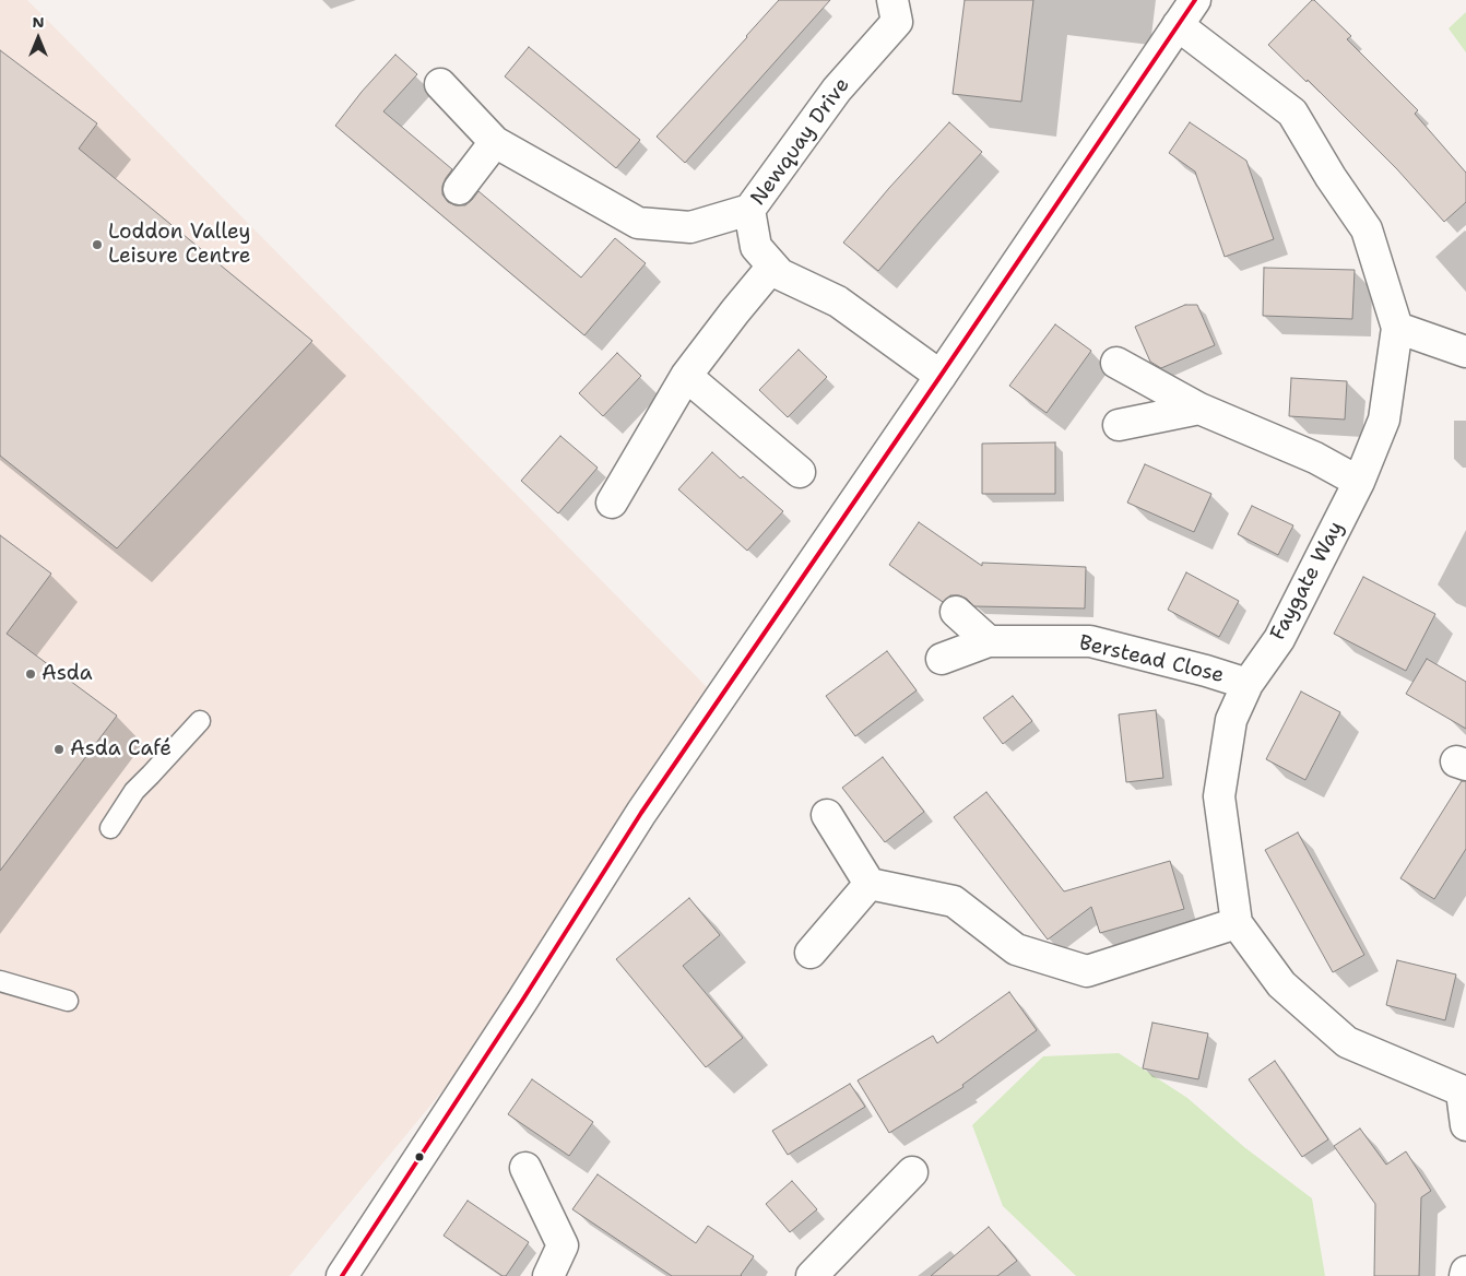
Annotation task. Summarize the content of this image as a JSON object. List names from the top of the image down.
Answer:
{
  "streets": {
    "street": ["Newquay Drive", "Faygate Way", "Berstead Close"]
  },
  "crossings": [
    ["Faygate Way", "Berstead Close"]
  ],
  "places": ["Loddon Valley Leisure Centre", "Asda", "Asda Café"],
  "north": "top"
}
